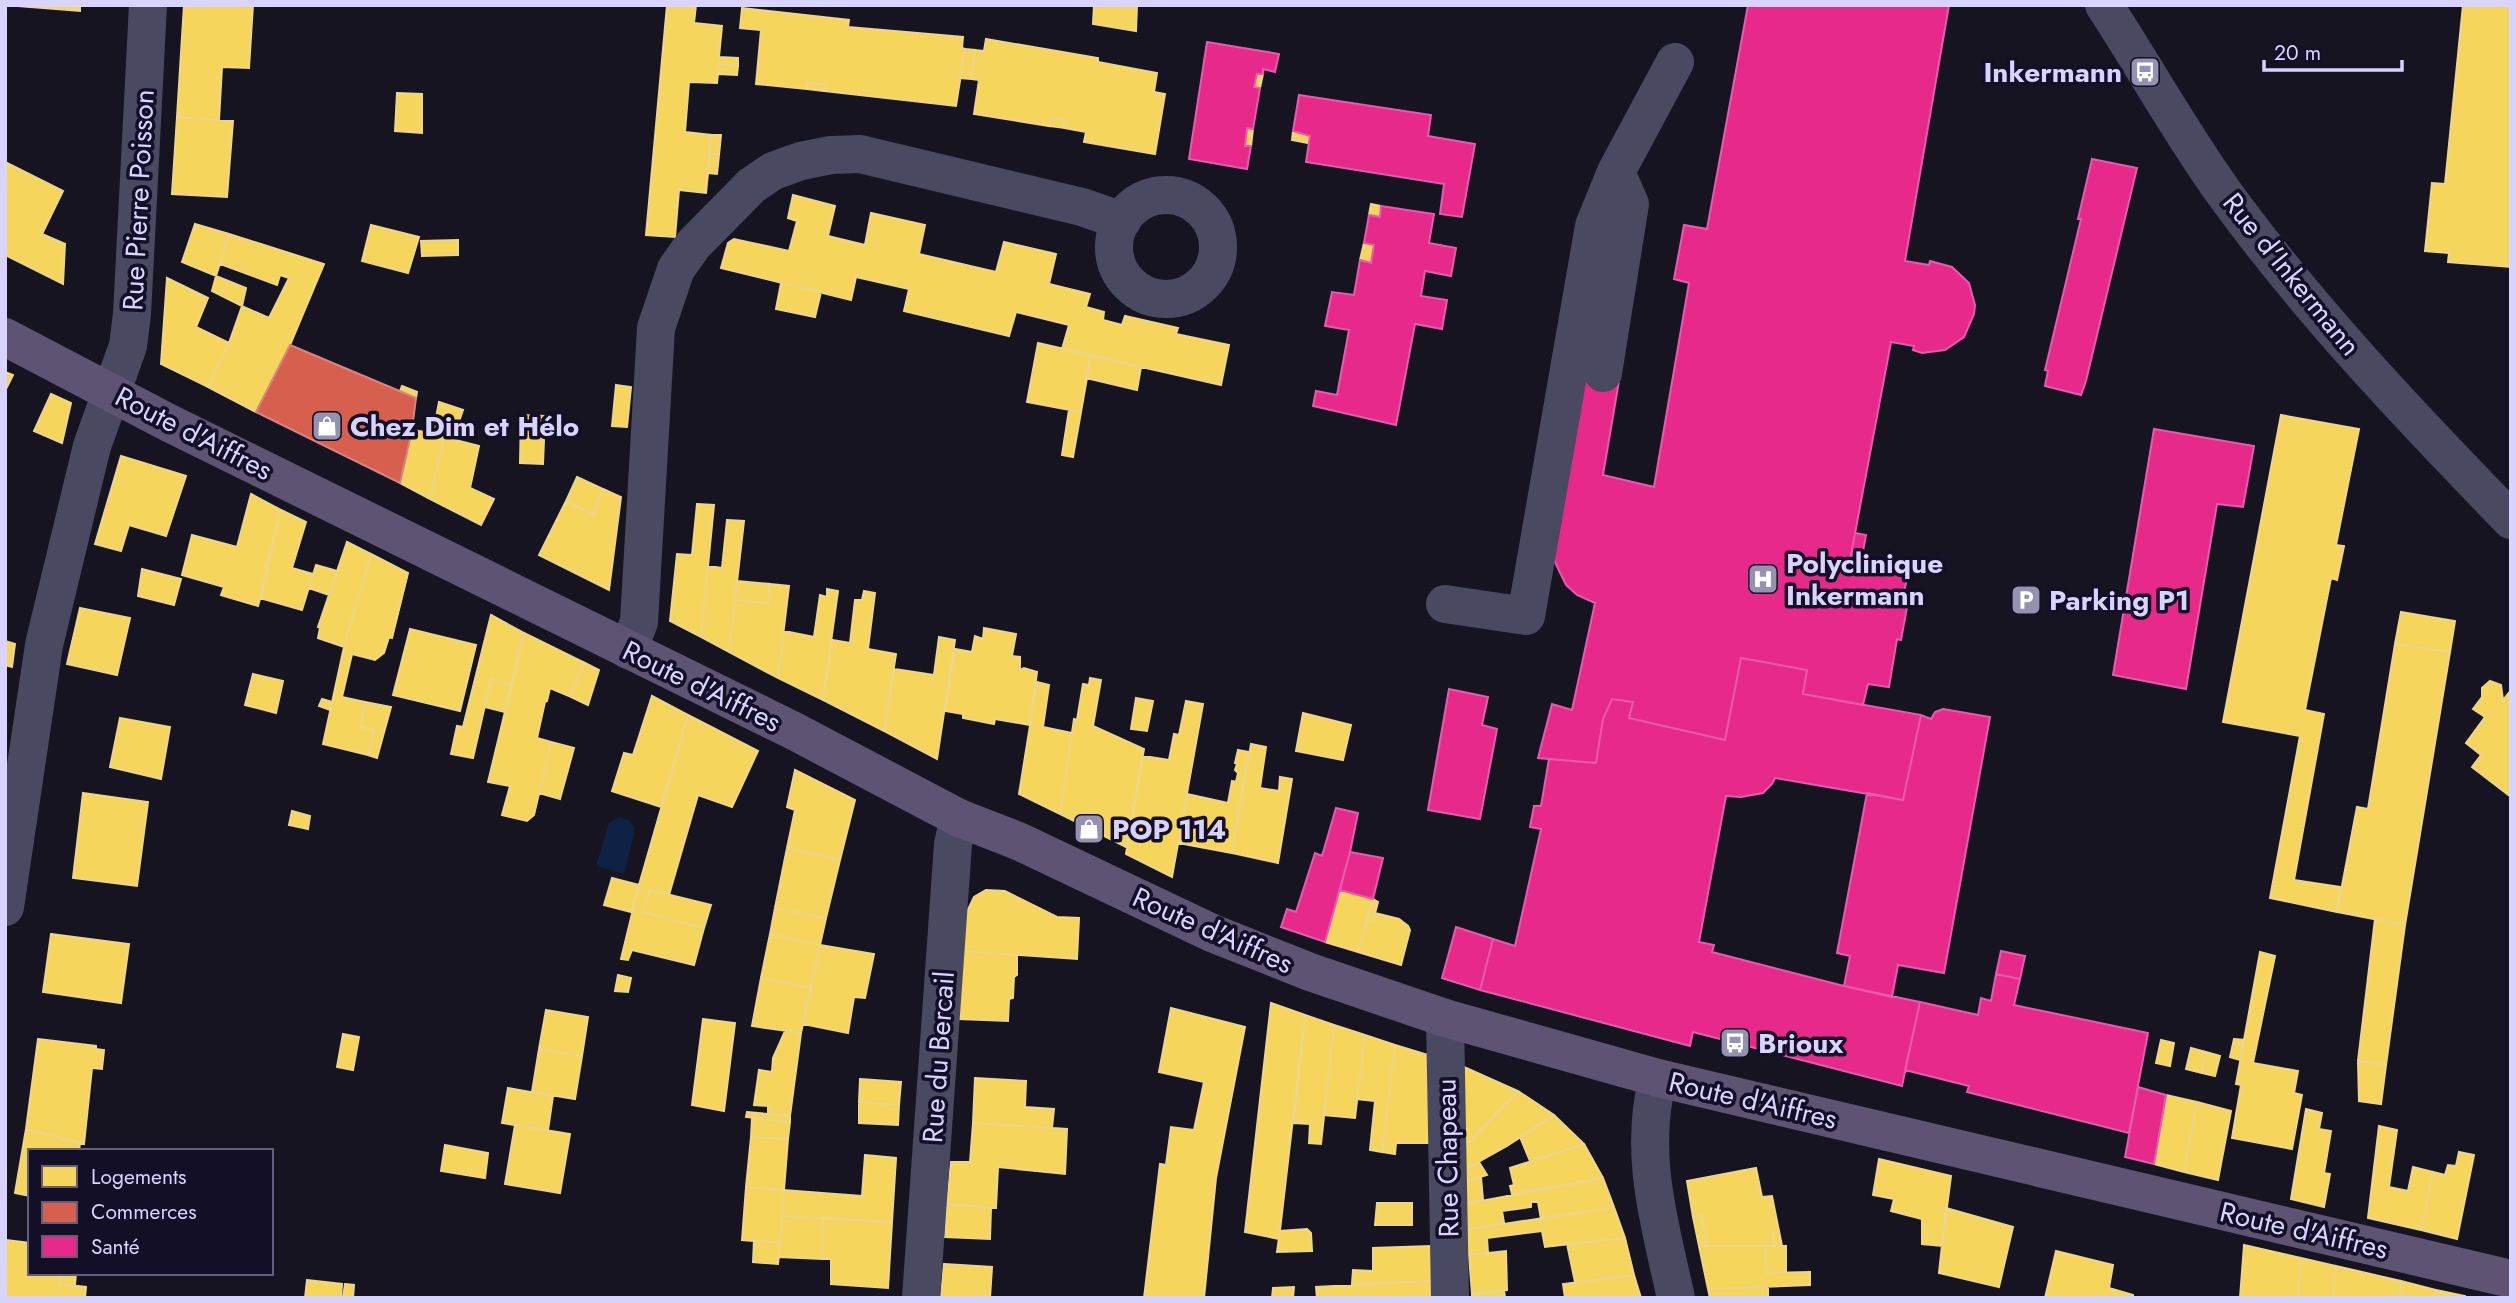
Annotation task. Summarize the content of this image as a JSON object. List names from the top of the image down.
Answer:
{
  "streets": {
    "main road": ["Route d'Aiffres"],
    "street": [
      "Rue Pierre Poisson",
      "Rue d'Inkermann",
      "Rue du Bercail",
      "Rue Chapeau"
    ]
  },
  "crossings": [
    ["Rue Pierre Poisson", "Route d'Aiffres"],
    ["Route d'Aiffres", "Rue du Bercail"],
    ["Route d'Aiffres", "Rue Chapeau"]
  ],
  "places": {
    "bus stop": ["Inkermann", "Brioux"],
    "shop": ["Chez Dim et Hélo", "POP 114"],
    "hospital": ["Polyclinique Inkermann"],
    "parking": ["Parking P1"]
  },
  "legend": ["Logements", "Commerces", "Santé"],
  "scale_bar": "20 m"
}
